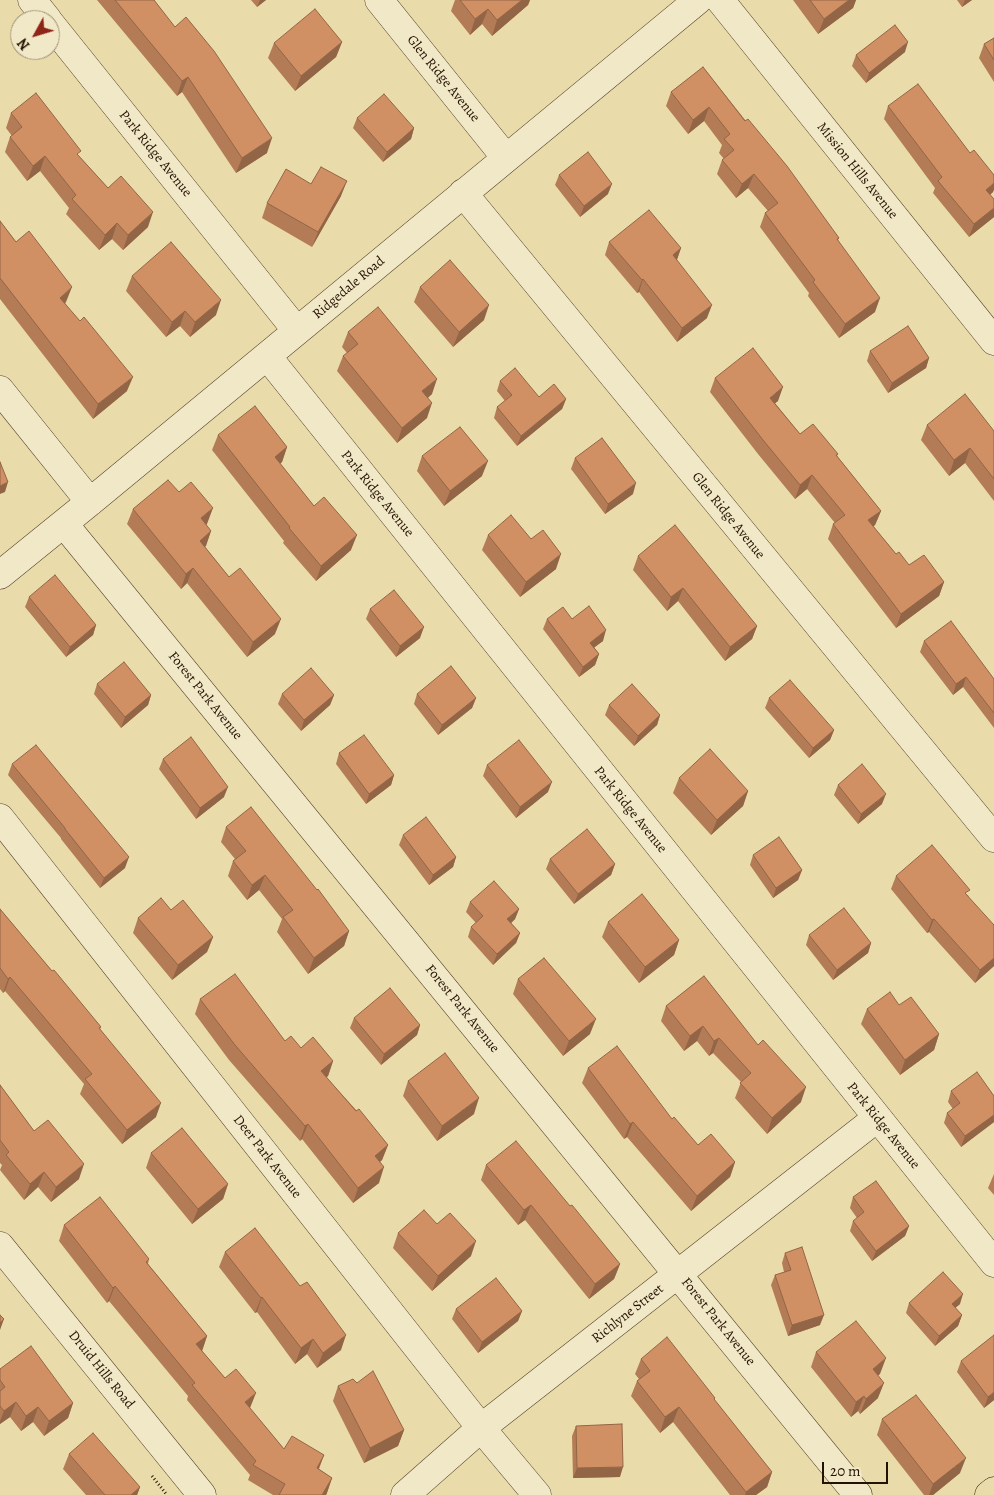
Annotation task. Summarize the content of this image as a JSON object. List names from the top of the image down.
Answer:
{
  "streets": {
    "street": [
      "Glen Ridge Avenue",
      "Park Ridge Avenue",
      "Mission Hills Avenue",
      "Ridgedale Road",
      "Forest Park Avenue",
      "Deer Park Avenue",
      "Richlyne Street",
      "Druid Hills Road"
    ]
  },
  "crossings": [
    ["Glen Ridge Avenue", "Ridgedale Road"],
    ["Park Ridge Avenue", "Ridgedale Road"],
    ["Park Ridge Avenue", "Richlyne Street"],
    ["Ridgedale Road", "Forest Park Avenue"],
    ["Forest Park Avenue", "Richlyne Street"],
    ["Deer Park Avenue", "Richlyne Street"]
  ],
  "scale_bar": "20 m",
  "north": "bottom left"
}
